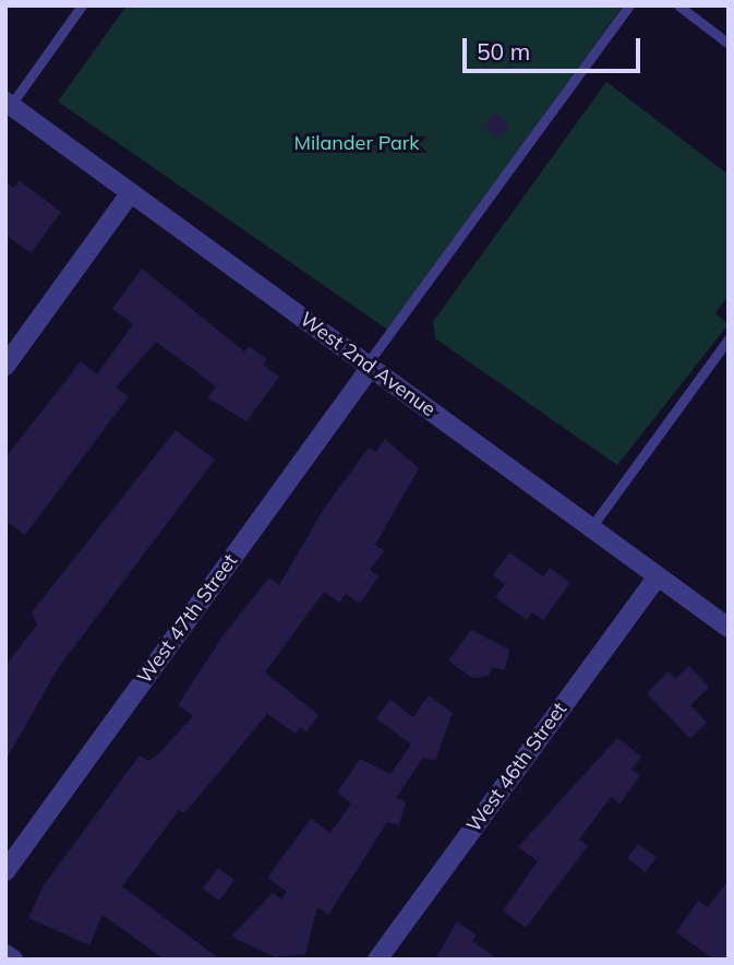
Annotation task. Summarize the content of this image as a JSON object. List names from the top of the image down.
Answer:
{
  "streets": {
    "street": ["West 2nd Avenue", "West 47th Street", "West 46th Street"]
  },
  "crossings": [
    ["West 2nd Avenue", "West 47th Street"],
    ["West 2nd Avenue", "West 46th Street"]
  ],
  "parks": ["Milander Park"],
  "scale_bar": "50 m"
}
